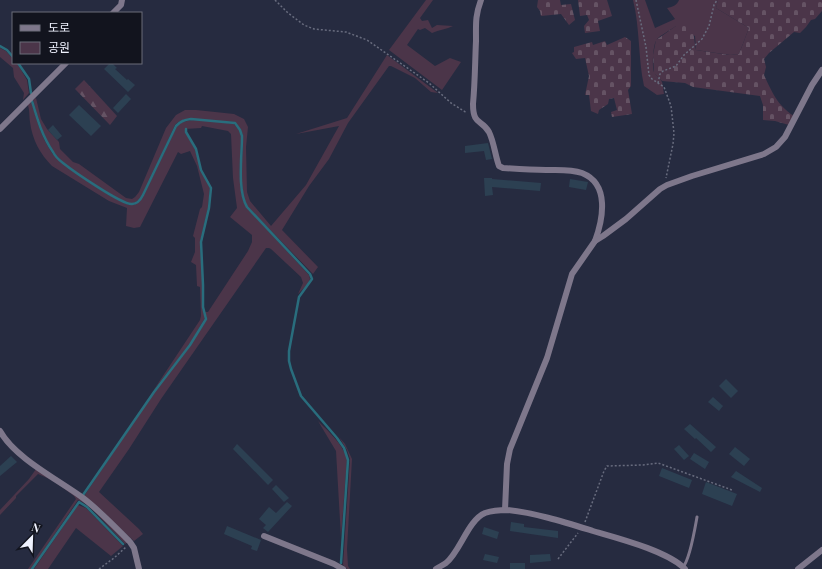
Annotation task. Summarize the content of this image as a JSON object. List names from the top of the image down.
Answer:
{
  "legend": ["도로", "공원"],
  "north": "top right"
}
